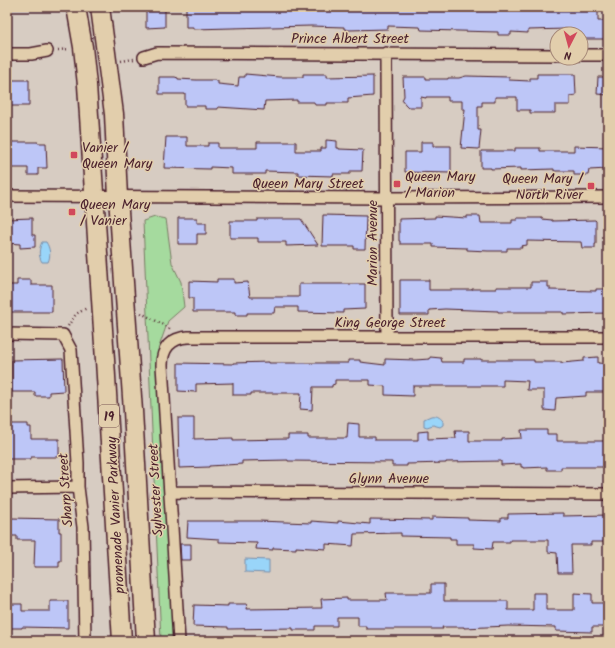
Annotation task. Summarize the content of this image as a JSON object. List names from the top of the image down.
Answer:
{
  "streets": {
    "main road": ["19", "promenade Vanier Parkway"],
    "street": [
      "Prince Albert Street",
      "Queen Mary Street",
      "Marion Avenue",
      "King George Street",
      "Glynn Avenue",
      "Sharp Street",
      "Sylvester Street"
    ]
  },
  "crossings": [
    ["Prince Albert Street", "Marion Avenue"],
    ["Queen Mary Street", "Marion Avenue"],
    ["Queen Mary Street", "19"],
    ["Queen Mary Street", "promenade Vanier Parkway"],
    ["Marion Avenue", "King George Street"],
    ["King George Street", "Sylvester Street"],
    ["Glynn Avenue", "Sylvester Street"]
  ],
  "places": {
    "transit": [
      "Vanier / Queen Mary",
      "Queen Mary / Marion",
      "Queen Mary / North River",
      "Queen Mary / Vanier"
    ]
  },
  "north": "bottom"
}
